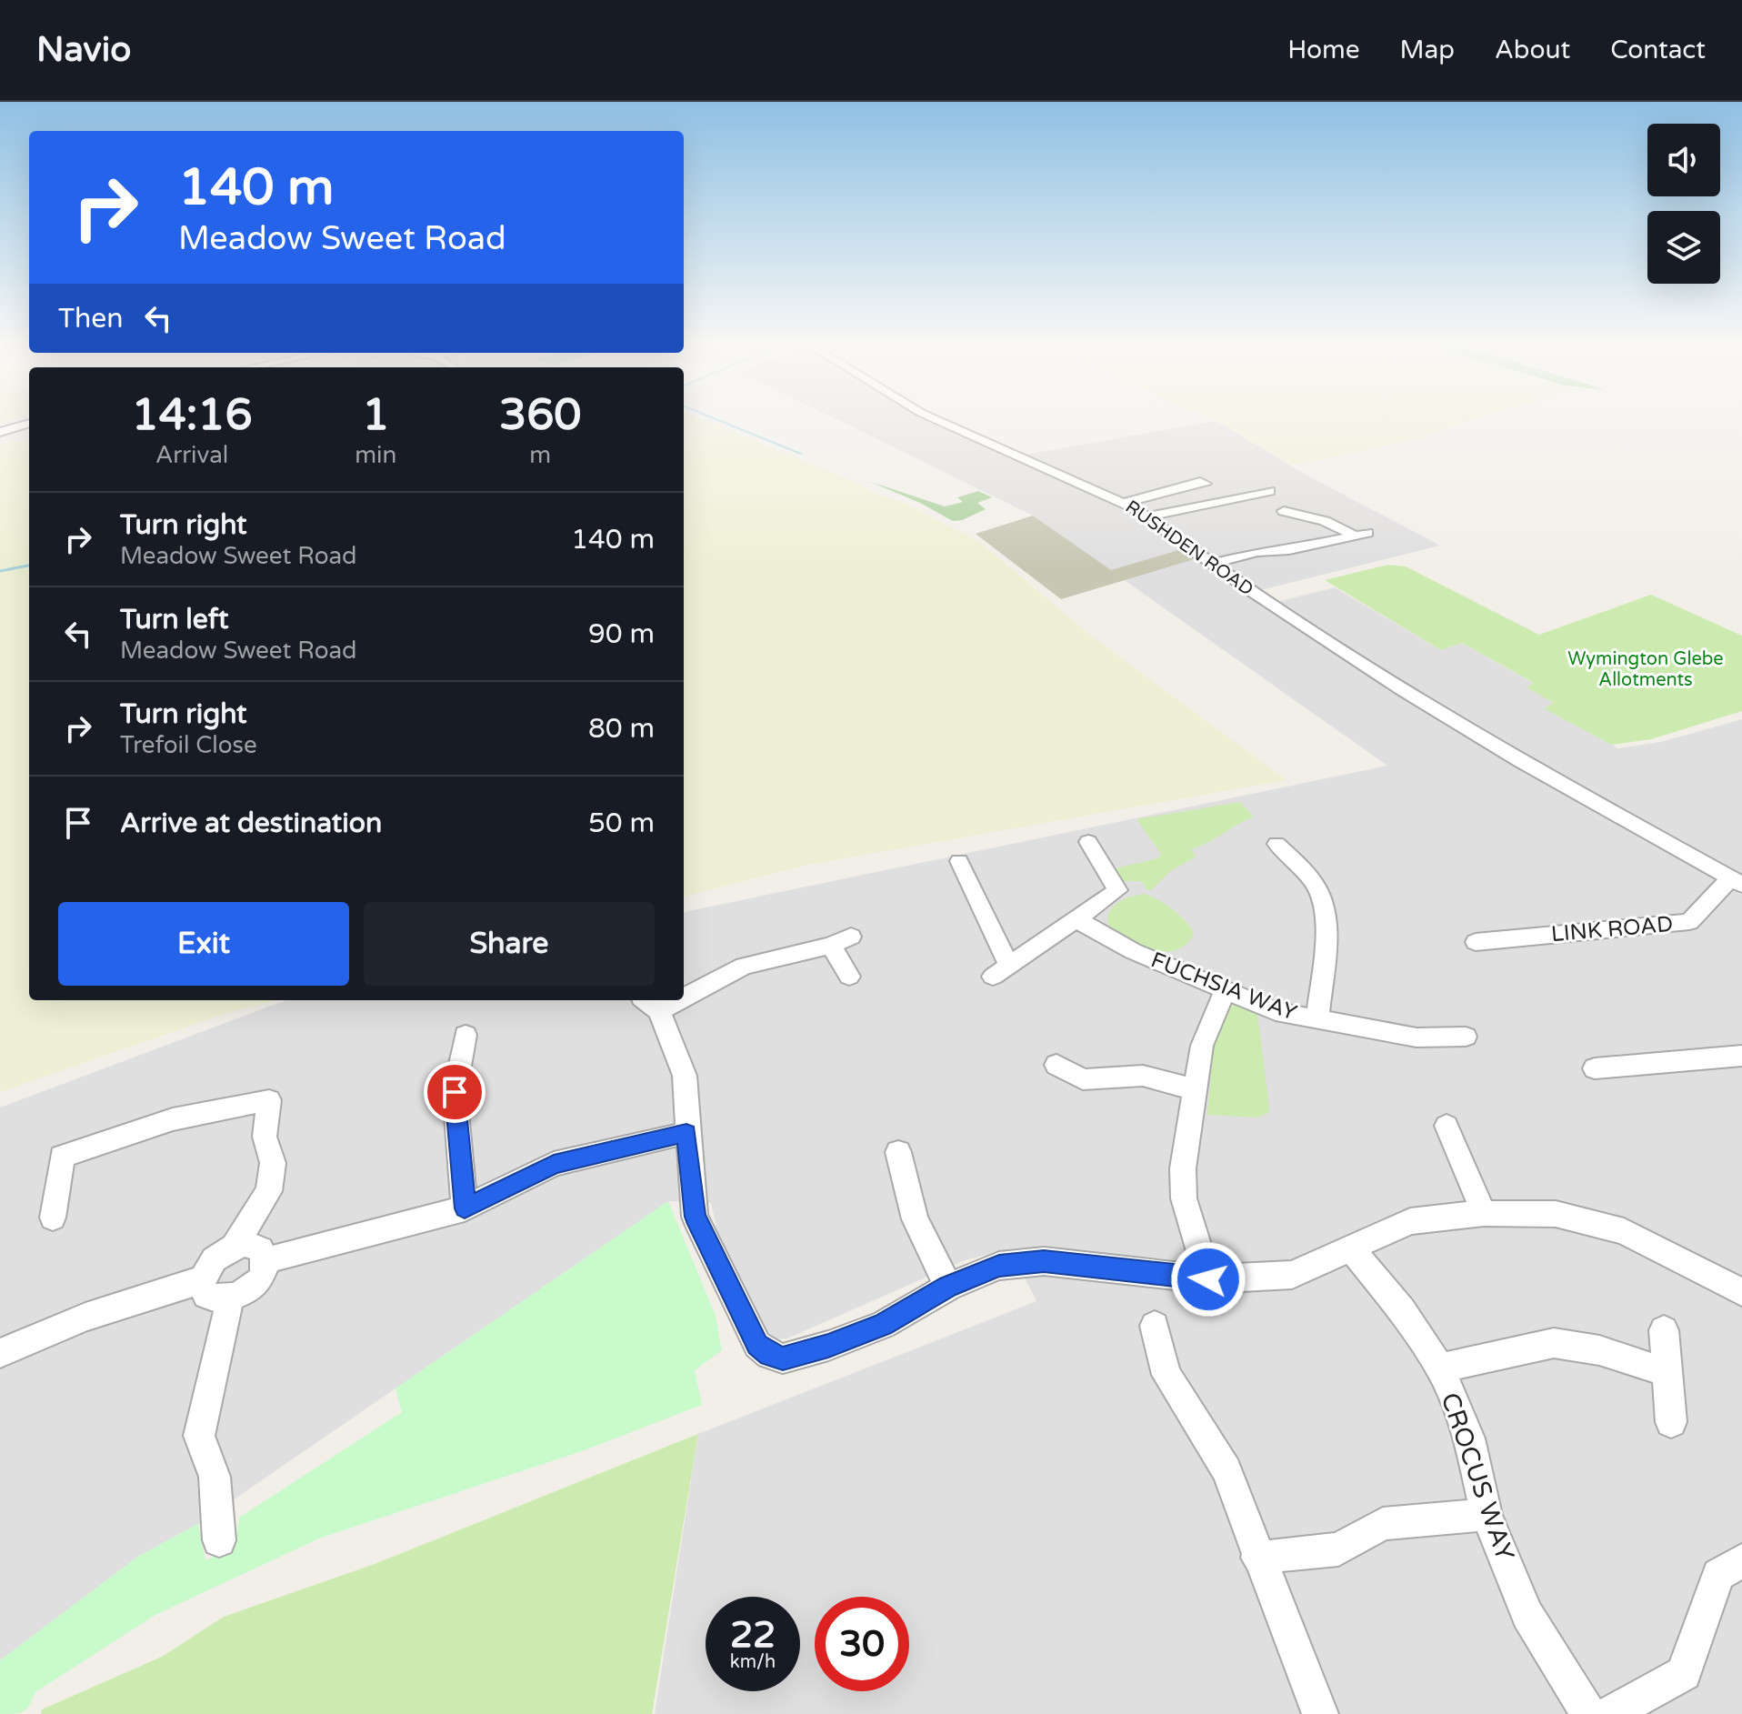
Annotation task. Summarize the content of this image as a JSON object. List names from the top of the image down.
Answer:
{
  "streets": {
    "street": [
      "RUSHDEN ROAD",
      "LINK ROAD",
      "FUCHSIA WAY",
      "CROCUS WAY"
    ]
  },
  "crossings": [
    ["RUSHDEN ROAD", "LINK ROAD"]
  ],
  "parks": ["Wymington Glebe Allotments"],
  "page": {
    "header": "Navio",
    "nav": [
      "Home",
      "Map",
      "About",
      "Contact"
    ],
    "turn": ["140 m", "Meadow Sweet Road"],
    "then": "Then",
    "eta": [
      "14:16",
      "Arrival",
      "1",
      "min",
      "360",
      "m"
    ],
    "list": [
      {
        "name": "Turn right",
        "note": "Meadow Sweet Road",
        "value": "140 m"
      },
      {
        "name": "Turn left",
        "note": "Meadow Sweet Road",
        "value": "90 m"
      },
      {
        "name": "Turn right",
        "note": "Trefoil Close",
        "value": "80 m"
      },
      {
        "name": "Arrive at destination",
        "value": "50 m"
      }
    ],
    "buttons": ["Exit", "Share"],
    "speed": "22 km/h",
    "limit": "30"
  }
}
